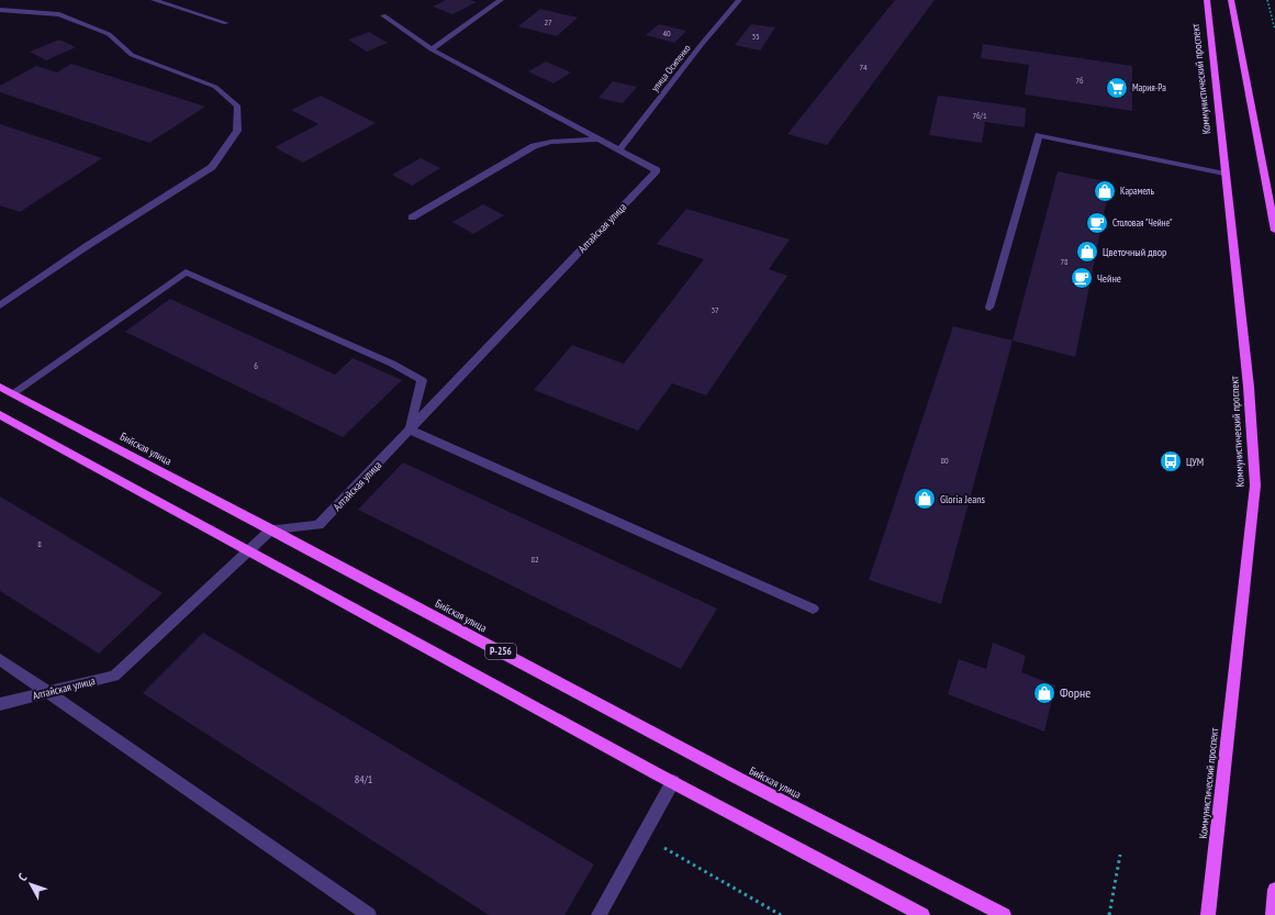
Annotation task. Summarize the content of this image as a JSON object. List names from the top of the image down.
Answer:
{
  "streets": {
    "main road": ["Коммунистический проспект", "Бийская улица", "Р-256"],
    "street": ["улица Осипенко", "Алтайская улица"]
  },
  "crossings": [
    ["улица Осипенко", "Алтайская улица"],
    ["Алтайская улица", "Бийская улица"]
  ],
  "places": {
    "supermarket": ["Мария-Ра"],
    "shop": [
      "Карамель",
      "Цветочный двор",
      "Gloria Jeans",
      "Форне"
    ],
    "cafe": ["Столовая \"Чейне\"", "Чейне"],
    "bus stop": ["ЦУМ"]
  },
  "house_numbers": [
    "27",
    "40",
    "35",
    "74",
    "76",
    "76/1",
    "78",
    "37",
    "6",
    "80",
    "8",
    "82",
    "84/1"
  ],
  "north": "top left"
}
